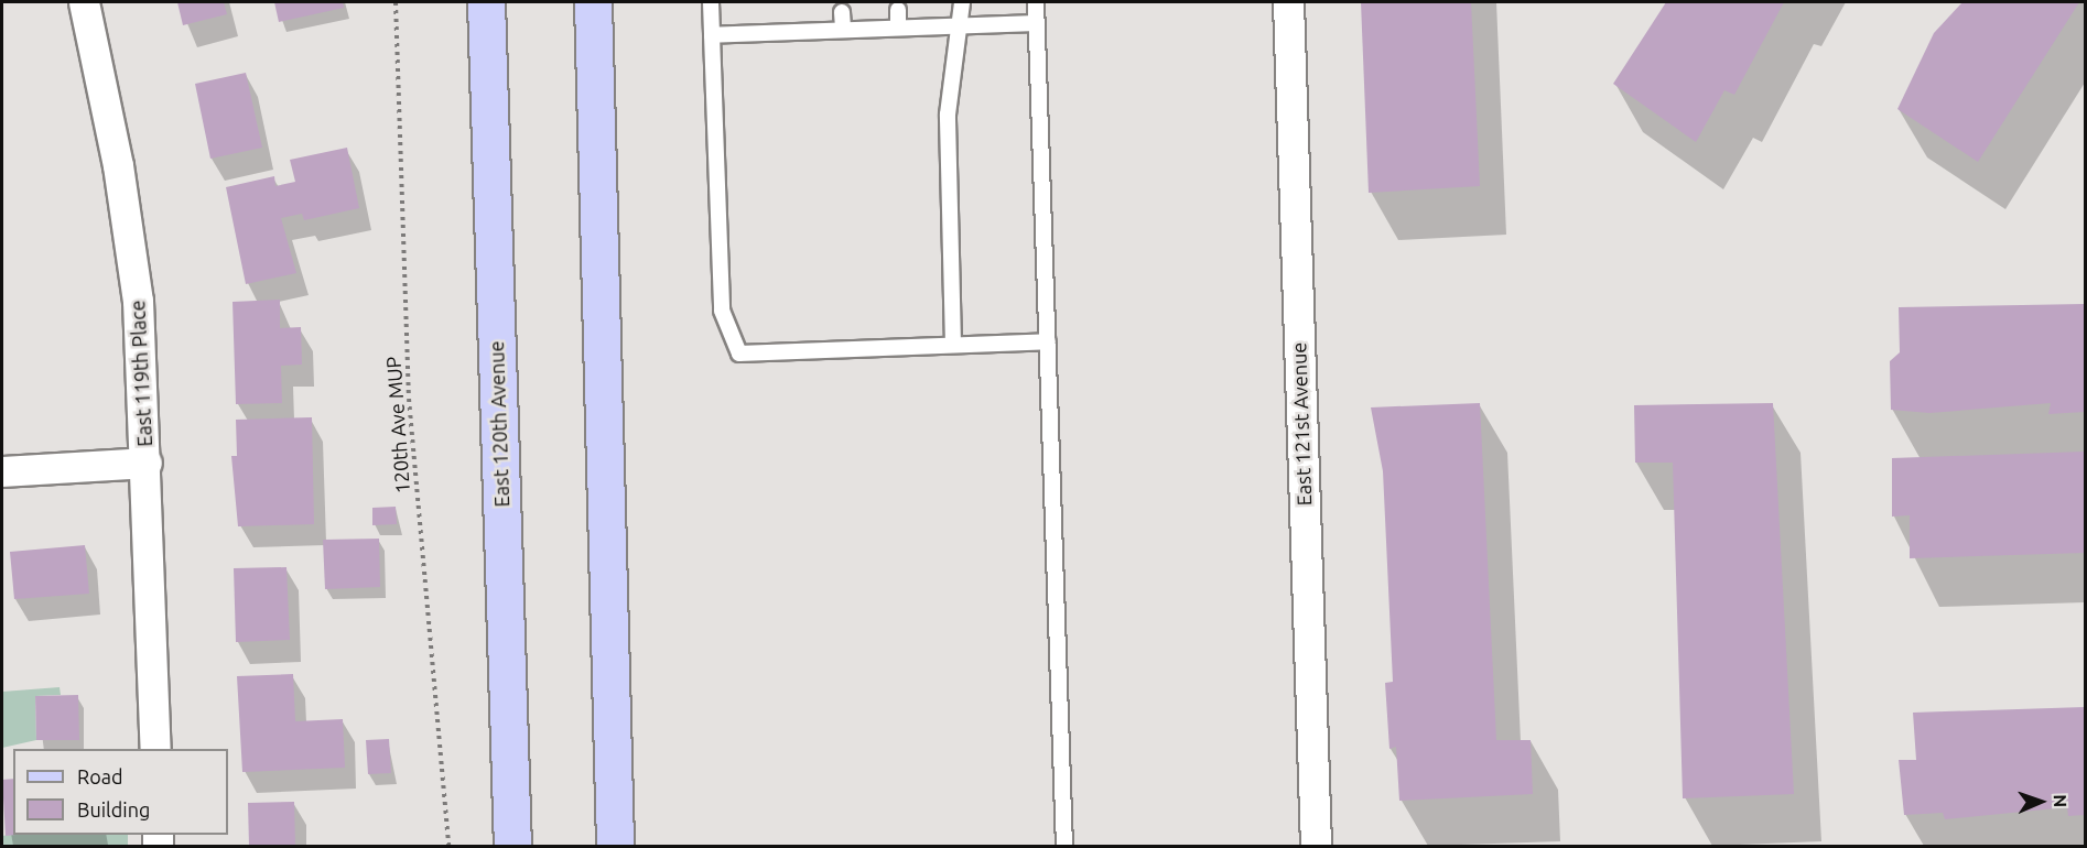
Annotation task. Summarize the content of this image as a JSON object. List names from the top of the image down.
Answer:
{
  "streets": {
    "main road": ["East 120th Avenue"],
    "street": ["East 119th Place", "East 121st Avenue"],
    "path": ["120th Ave MUP"]
  },
  "legend": ["Road", "Building"],
  "north": "right"
}
